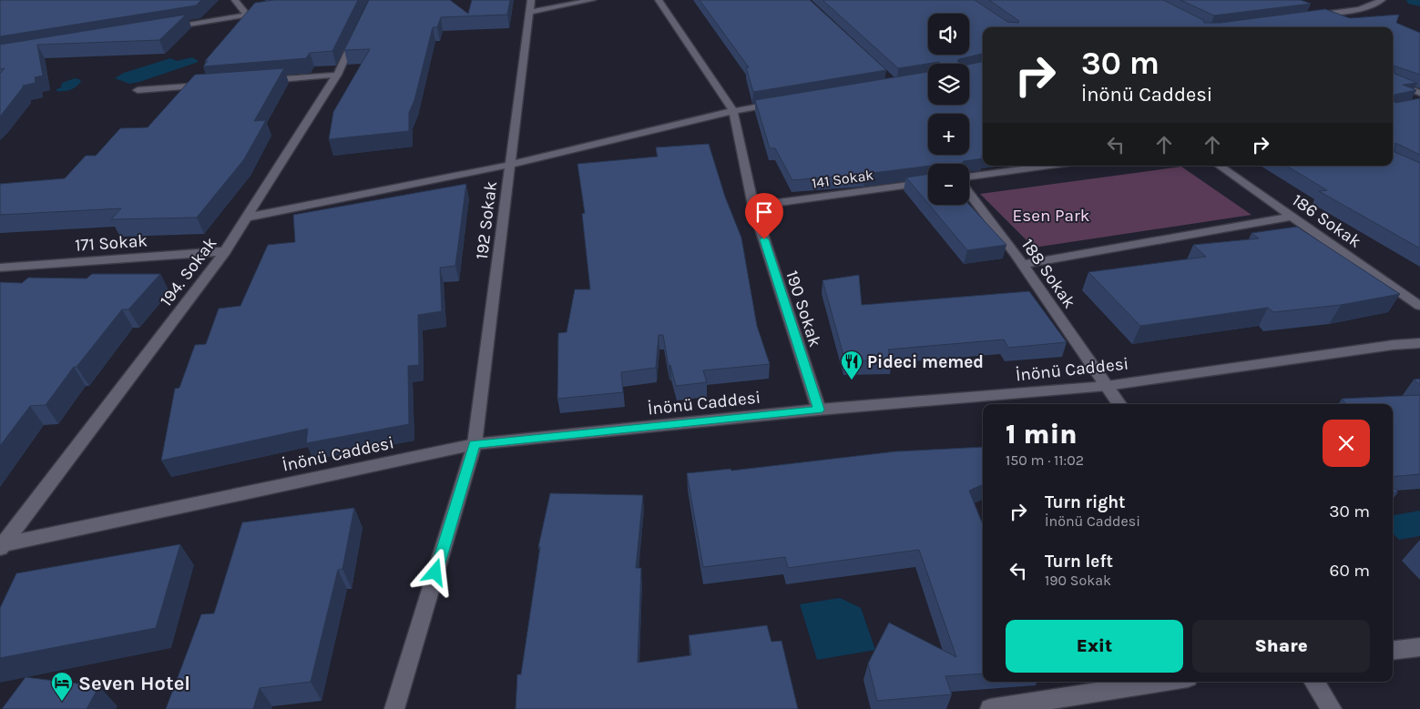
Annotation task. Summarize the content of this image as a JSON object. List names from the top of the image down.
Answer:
{
  "streets": {
    "street": [
      "141 Sokak",
      "192 Sokak",
      "186 Sokak",
      "171 Sokak",
      "194. Sokak",
      "188 Sokak",
      "190 Sokak",
      "İnönü Caddesi"
    ]
  },
  "crossings": [
    ["141 Sokak", "190 Sokak"],
    ["192 Sokak", "İnönü Caddesi"],
    ["171 Sokak", "194. Sokak"],
    ["194. Sokak", "İnönü Caddesi"],
    ["188 Sokak", "İnönü Caddesi"],
    ["190 Sokak", "İnönü Caddesi"]
  ],
  "parks": ["Esen Park"],
  "places": {
    "restaurant": ["Pideci memed"],
    "hotel": ["Seven Hotel"]
  },
  "page": {
    "map_buttons": ["+", "−"],
    "turn": ["30 m", "İnönü Caddesi"],
    "heading": ["1 min", "150 m · 11:02"],
    "list": [
      {
        "name": "Turn right",
        "note": "İnönü Caddesi",
        "value": "30 m"
      },
      {
        "name": "Turn left",
        "note": "190 Sokak",
        "value": "60 m"
      }
    ],
    "buttons": ["Exit", "Share"]
  }
}
